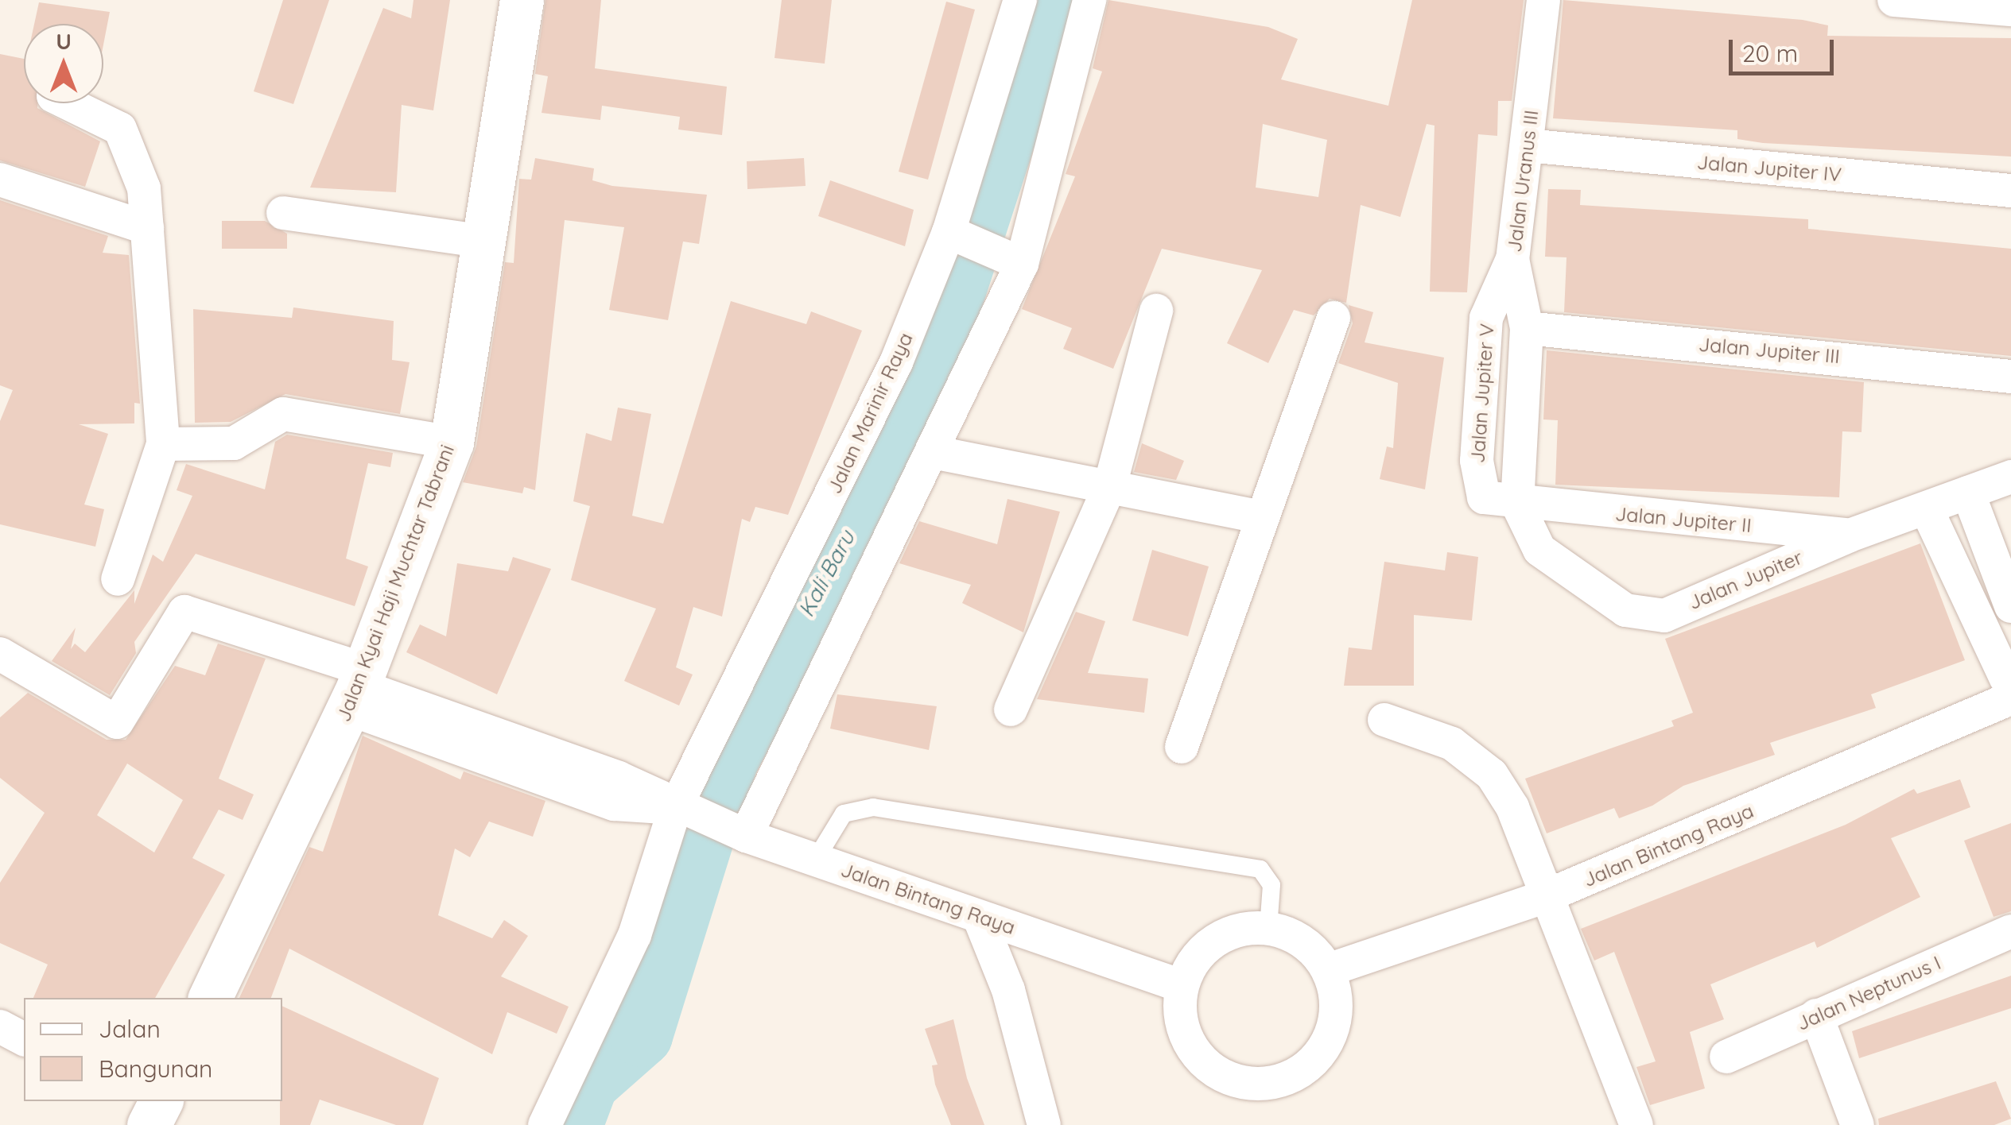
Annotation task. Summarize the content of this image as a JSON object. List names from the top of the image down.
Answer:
{
  "streets": {
    "street": [
      "Jalan Jupiter IV",
      "Jalan Uranus III",
      "Jalan Jupiter III",
      "Jalan Jupiter V",
      "Jalan Marinir Raya",
      "Jalan Jupiter II",
      "Jalan Jupiter",
      "Jalan Kyai Haji Muchtar Tabrani",
      "Jalan Bintang Raya",
      "Jalan Neptunus I"
    ]
  },
  "crossings": [
    ["Jalan Jupiter IV", "Jalan Uranus III"],
    ["Jalan Uranus III", "Jalan Jupiter III"],
    ["Jalan Uranus III", "Jalan Jupiter V"],
    ["Jalan Uranus III", "Jalan Jupiter II"],
    ["Jalan Uranus III", "Jalan Jupiter"],
    ["Jalan Jupiter V", "Jalan Jupiter II"],
    ["Jalan Jupiter V", "Jalan Jupiter"],
    ["Jalan Marinir Raya", "Jalan Bintang Raya"],
    ["Jalan Jupiter II", "Jalan Jupiter"],
    ["Jalan Kyai Haji Muchtar Tabrani", "Jalan Bintang Raya"]
  ],
  "water": ["Kali Baru"],
  "legend": ["Jalan", "Bangunan"],
  "scale_bar": "20 m",
  "north": "top"
}
